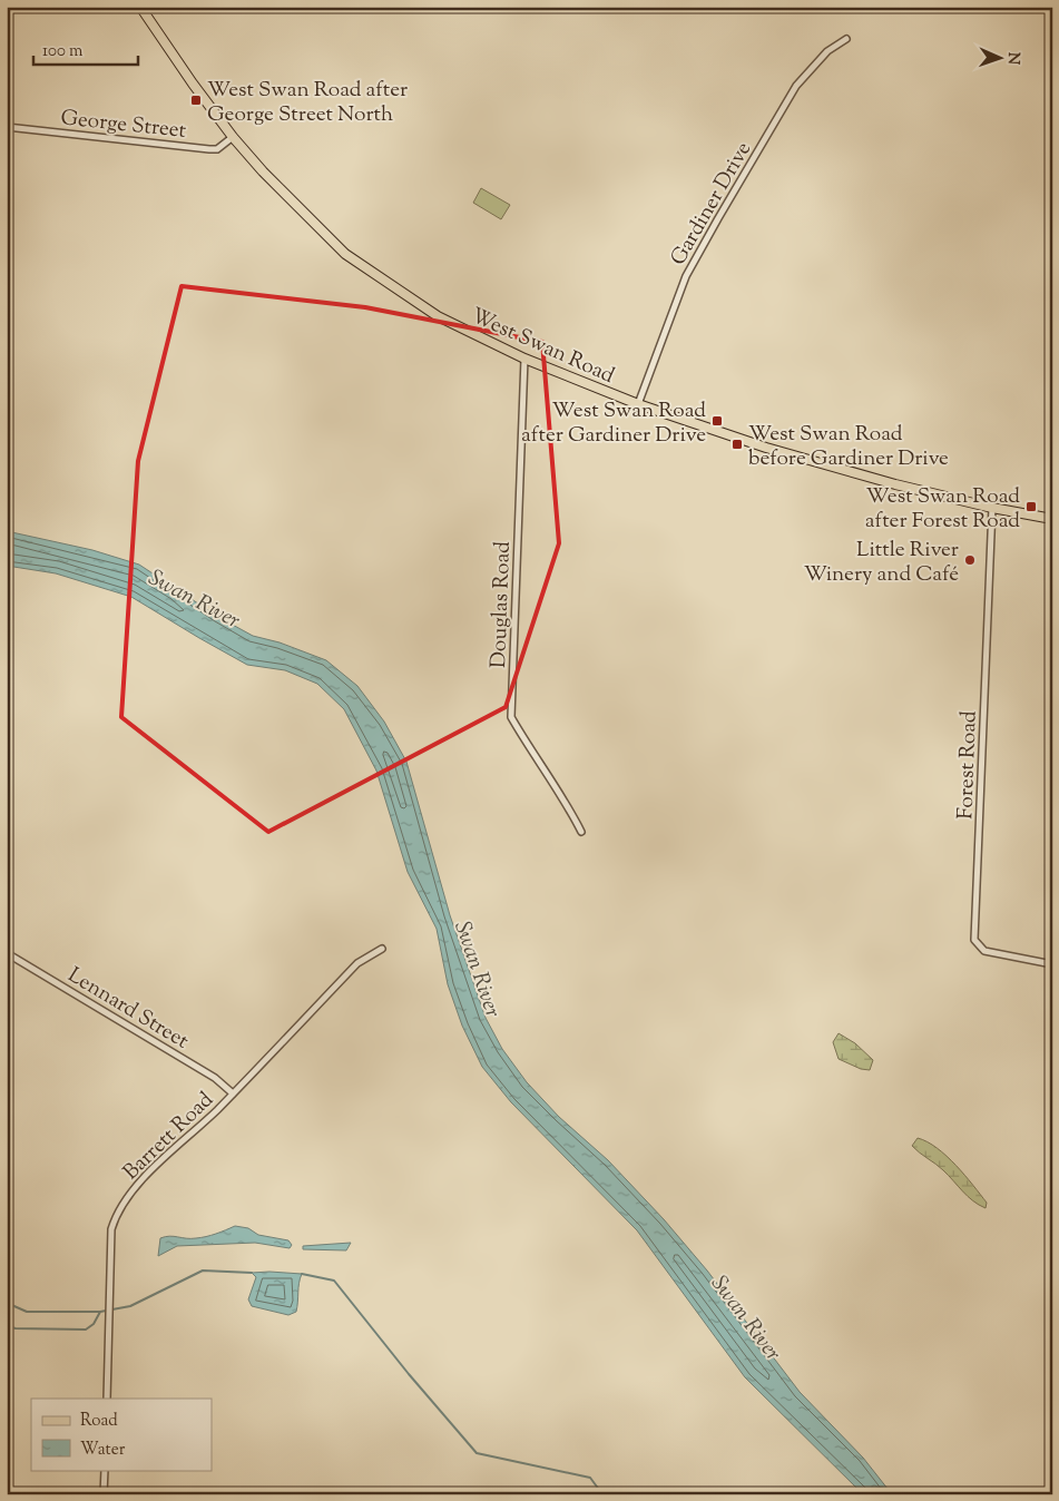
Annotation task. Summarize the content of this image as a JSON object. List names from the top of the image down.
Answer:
{
  "streets": {
    "main road": ["West Swan Road"],
    "street": [
      "George Street",
      "Gardiner Drive",
      "Douglas Road",
      "Forest Road",
      "Lennard Street",
      "Barrett Road"
    ]
  },
  "crossings": [
    ["George Street", "West Swan Road"],
    ["Gardiner Drive", "West Swan Road"],
    ["West Swan Road", "Douglas Road"],
    ["West Swan Road", "Forest Road"],
    ["Lennard Street", "Barrett Road"]
  ],
  "water": ["Swan River"],
  "places": {
    "transit": [
      "West Swan Road after George Street North",
      "West Swan Road after Gardiner Drive",
      "West Swan Road before Gardiner Drive",
      "West Swan Road after Forest Road"
    ],
    "other": ["Little River Winery and Café"]
  },
  "legend": ["Road", "Water"],
  "scale_bar": "100 m",
  "north": "right"
}
